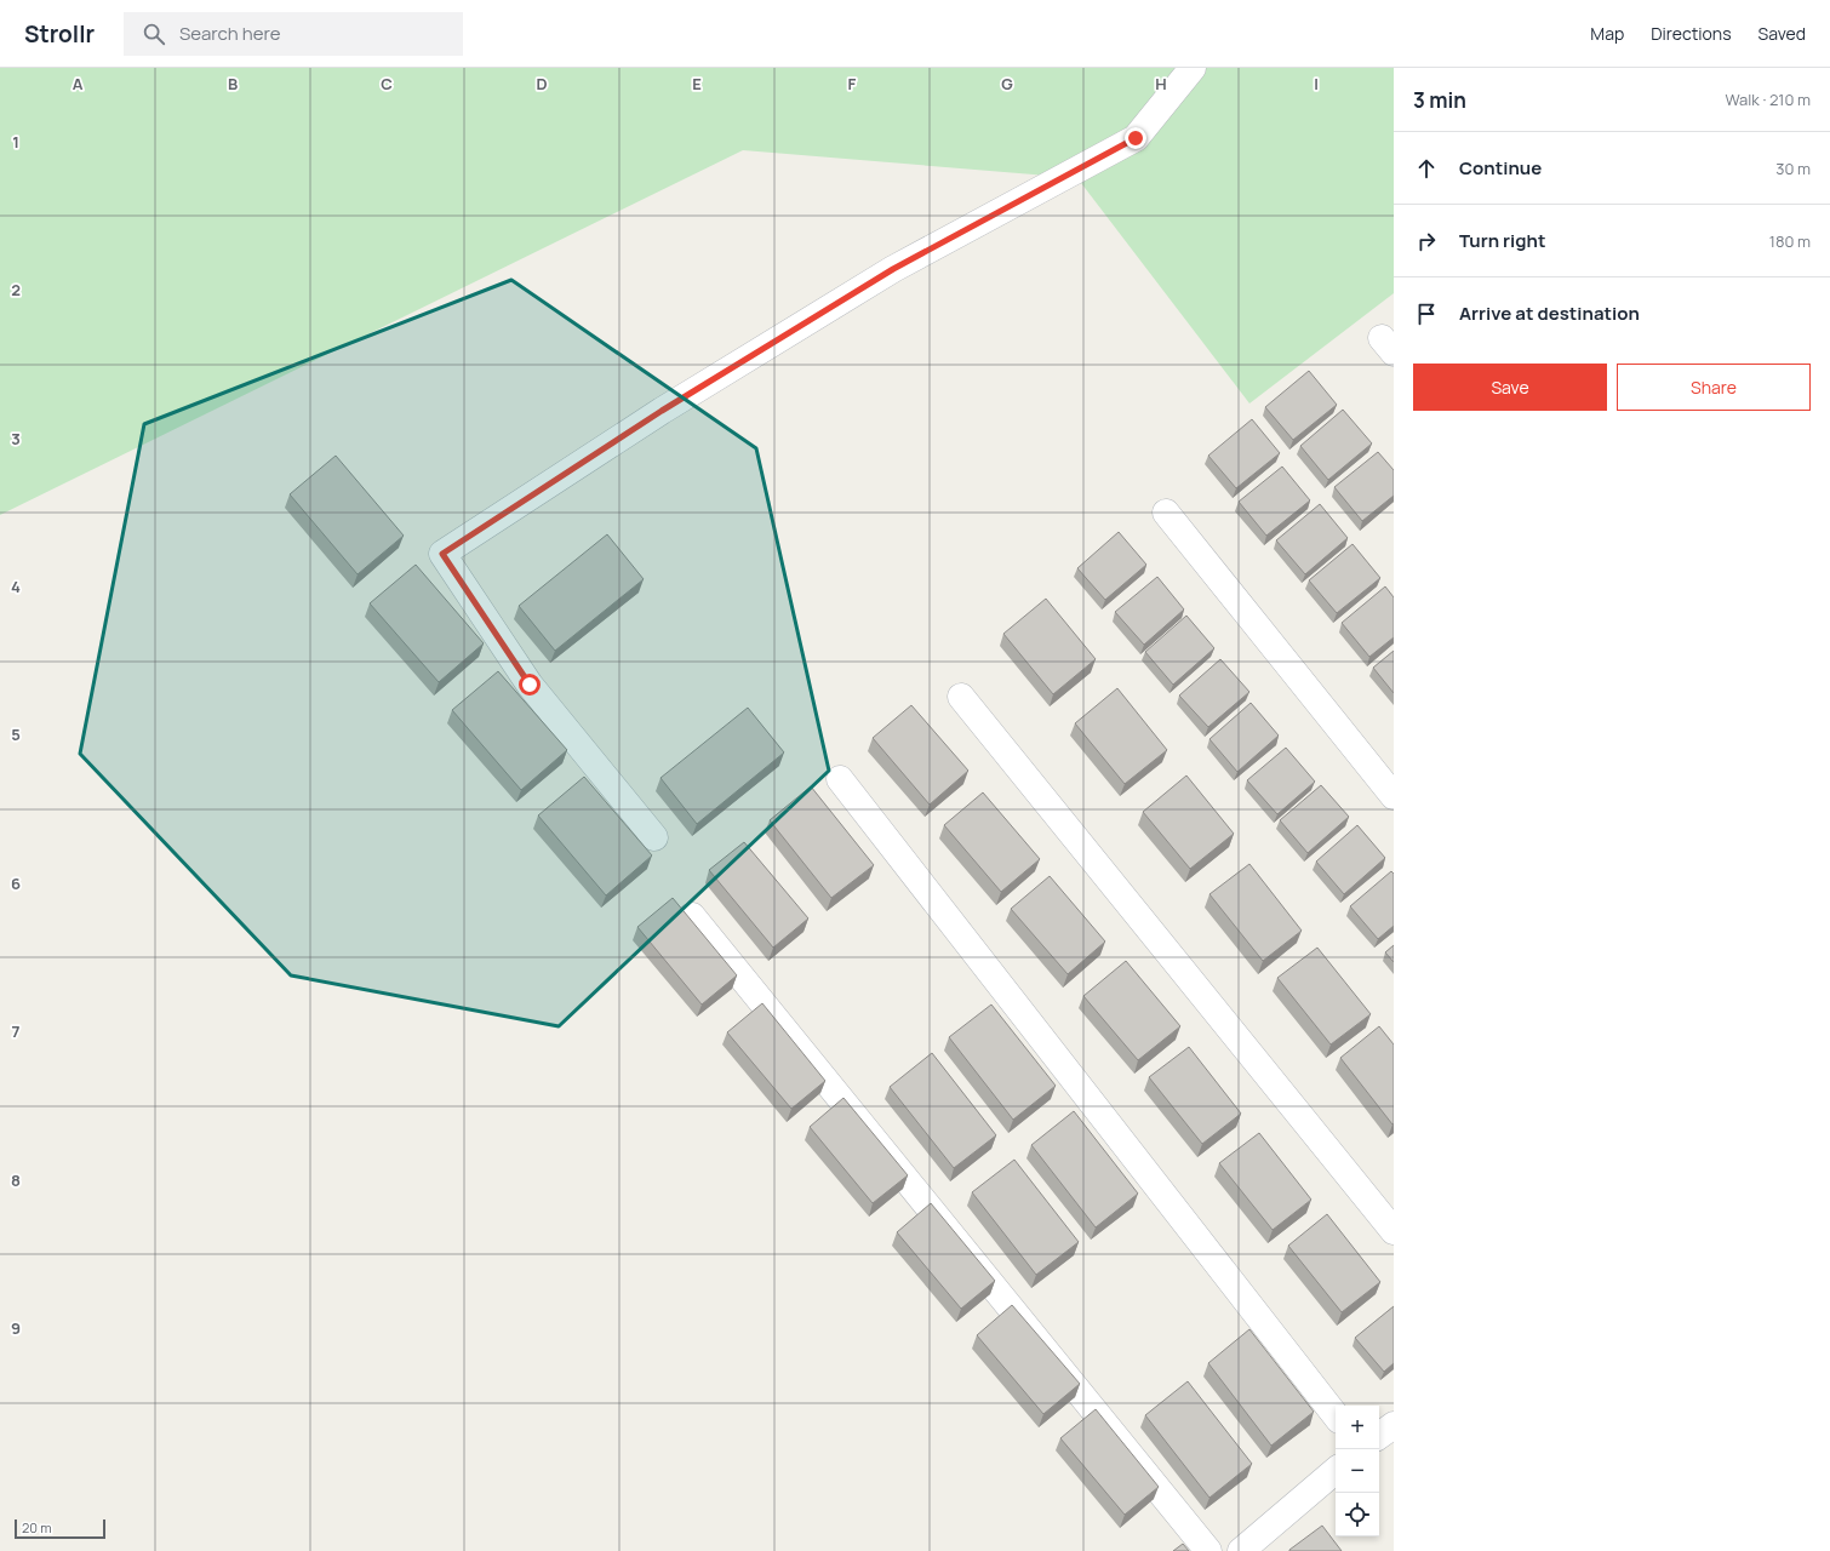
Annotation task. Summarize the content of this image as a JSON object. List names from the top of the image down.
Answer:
{
  "scale_bar": "20 m",
  "page": {
    "header": "Strollr",
    "search": "Search here",
    "nav": ["Map", "Directions", "Saved"],
    "heading": ["3 min", "Walk · 210 m"],
    "list": [
      ["Continue", "30 m"],
      ["Turn right", "180 m"],
      "Arrive at destination"
    ],
    "buttons": ["Save", "Share"],
    "map_buttons": ["+", "−"],
    "scale": "20 m"
  },
  "grid": {
    "columns": [
      "A",
      "B",
      "C",
      "D",
      "E",
      "F",
      "G",
      "H",
      "I"
    ],
    "rows": [
      "1",
      "2",
      "3",
      "4",
      "5",
      "6",
      "7",
      "8",
      "9"
    ]
  }
}
